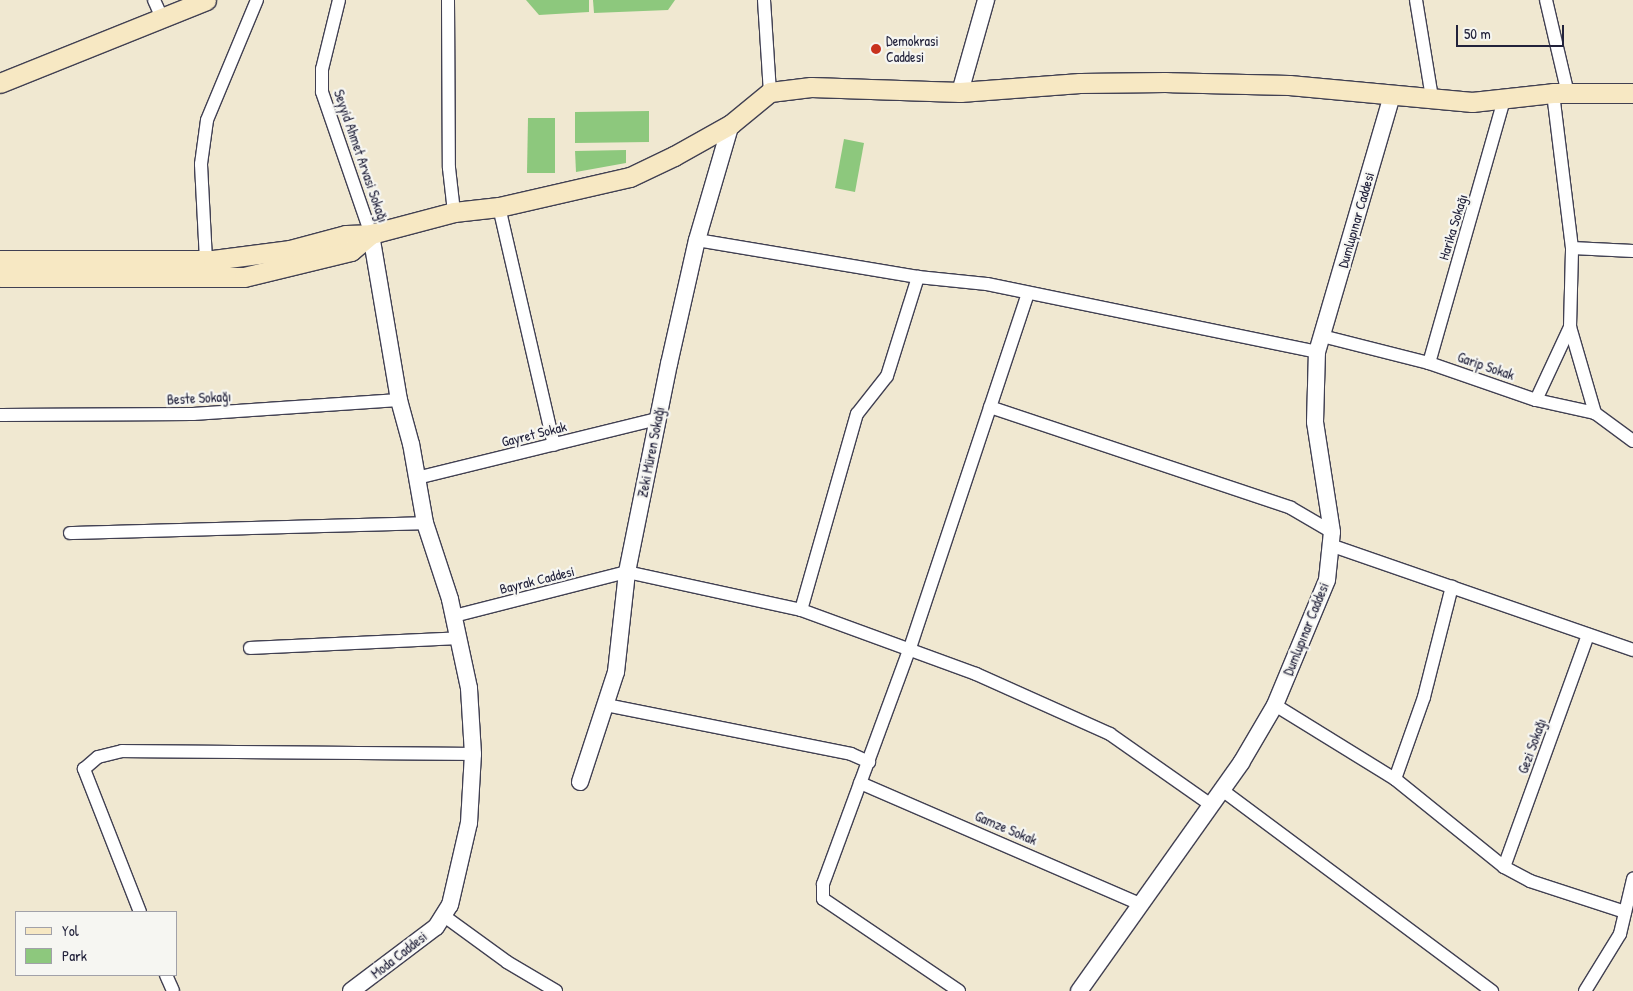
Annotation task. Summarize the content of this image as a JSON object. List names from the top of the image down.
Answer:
{
  "streets": {
    "street": [
      "Seyyid Ahmet Arvasi Sokağı",
      "Dumlupınar Caddesi",
      "Harika Sokağı",
      "Garip Sokak",
      "Beste Sokağı",
      "Gayret Sokak",
      "Zeki Müren Sokağı",
      "Bayrak Caddesi",
      "Gezi Sokağı",
      "Gamze Sokak",
      "Moda Caddesi"
    ]
  },
  "crossings": [
    ["Dumlupınar Caddesi", "Garip Sokak"],
    ["Dumlupınar Caddesi", "Gamze Sokak"],
    ["Harika Sokağı", "Garip Sokak"],
    ["Garip Sokak", "Zeki Müren Sokağı"],
    ["Gayret Sokak", "Zeki Müren Sokağı"],
    ["Zeki Müren Sokağı", "Bayrak Caddesi"]
  ],
  "places": ["Demokrasi Caddesi"],
  "legend": ["Yol", "Park"],
  "scale_bar": "50 m"
}
